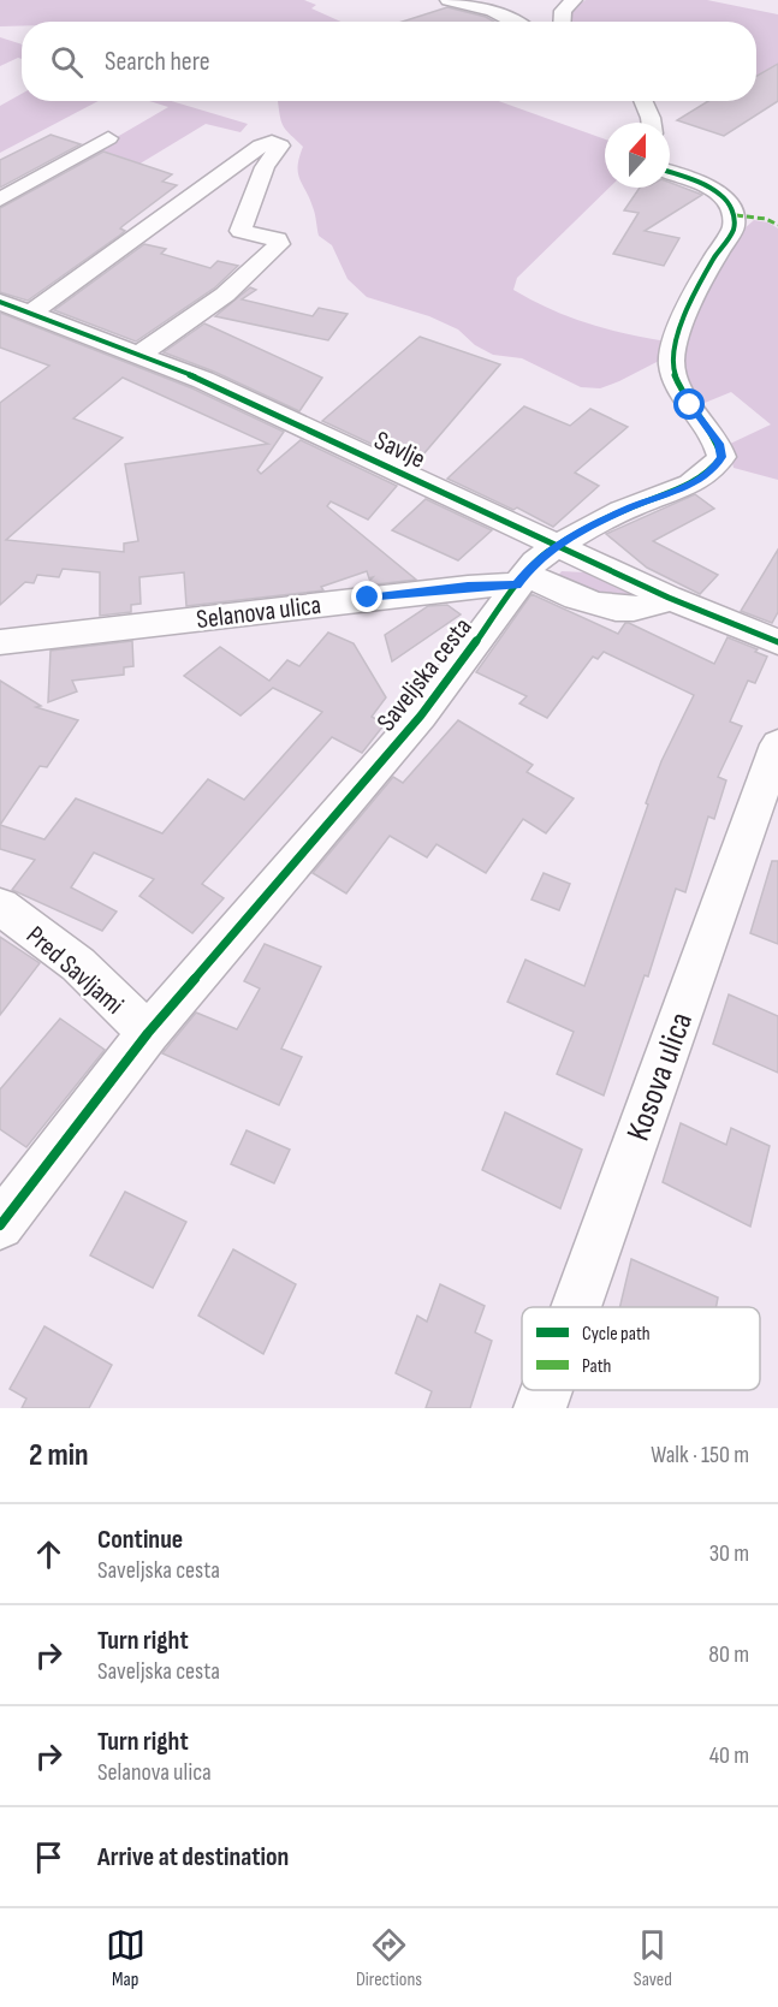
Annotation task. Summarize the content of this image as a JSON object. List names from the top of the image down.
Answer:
{
  "streets": {
    "street": [
      "Savlje",
      "Selanova ulica",
      "Saveljska cesta",
      "Pred Savljami",
      "Kosova ulica"
    ]
  },
  "crossings": [
    ["Savlje", "Saveljska cesta"],
    ["Selanova ulica", "Saveljska cesta"],
    ["Saveljska cesta", "Pred Savljami"]
  ],
  "legend": ["Cycle path", "Path"],
  "north": "top",
  "page": {
    "search": "Search here",
    "heading": ["2 min", "Walk · 150 m"],
    "list": [
      ["Continue", "Saveljska cesta", "30 m"],
      ["Turn right", "Saveljska cesta", "80 m"],
      ["Turn right", "Selanova ulica", "40 m"],
      "Arrive at destination"
    ],
    "nav": ["Map", "Directions", "Saved"]
  }
}
